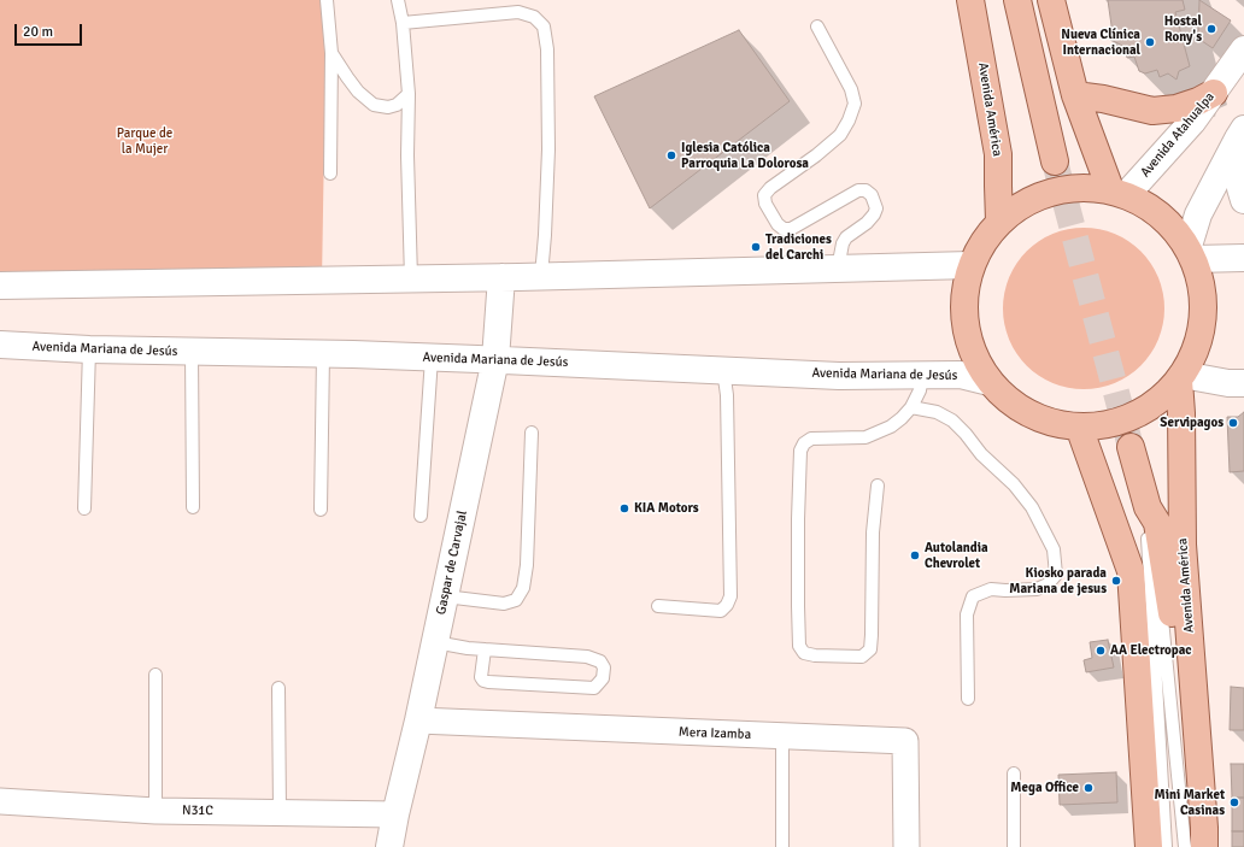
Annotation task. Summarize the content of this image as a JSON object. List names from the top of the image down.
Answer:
{
  "streets": {
    "main road": [
      "Avenida América",
      "Avenida Atahualpa",
      "Avenida Mariana de Jesús",
      "Gaspar de Carvajal"
    ],
    "street": ["Mera Izamba", "N31C"]
  },
  "crossings": [
    ["Avenida Mariana de Jesús", "Gaspar de Carvajal"],
    ["Gaspar de Carvajal", "Mera Izamba"],
    ["Gaspar de Carvajal", "N31C"]
  ],
  "parks": ["Parque de la Mujer"],
  "places": [
    "Hostal Rony's",
    "Nueva Clínica Internacional",
    "Iglesia Católica Parroquia La Dolorosa",
    "Tradiciones del Carchi",
    "Servipagos",
    "KIA Motors",
    "Autolandia Chevrolet",
    "Kiosko parada Mariana de jesus",
    "AA Electropac",
    "Mega Office",
    "Mini Market Casinas"
  ],
  "scale_bar": "20 m"
}
